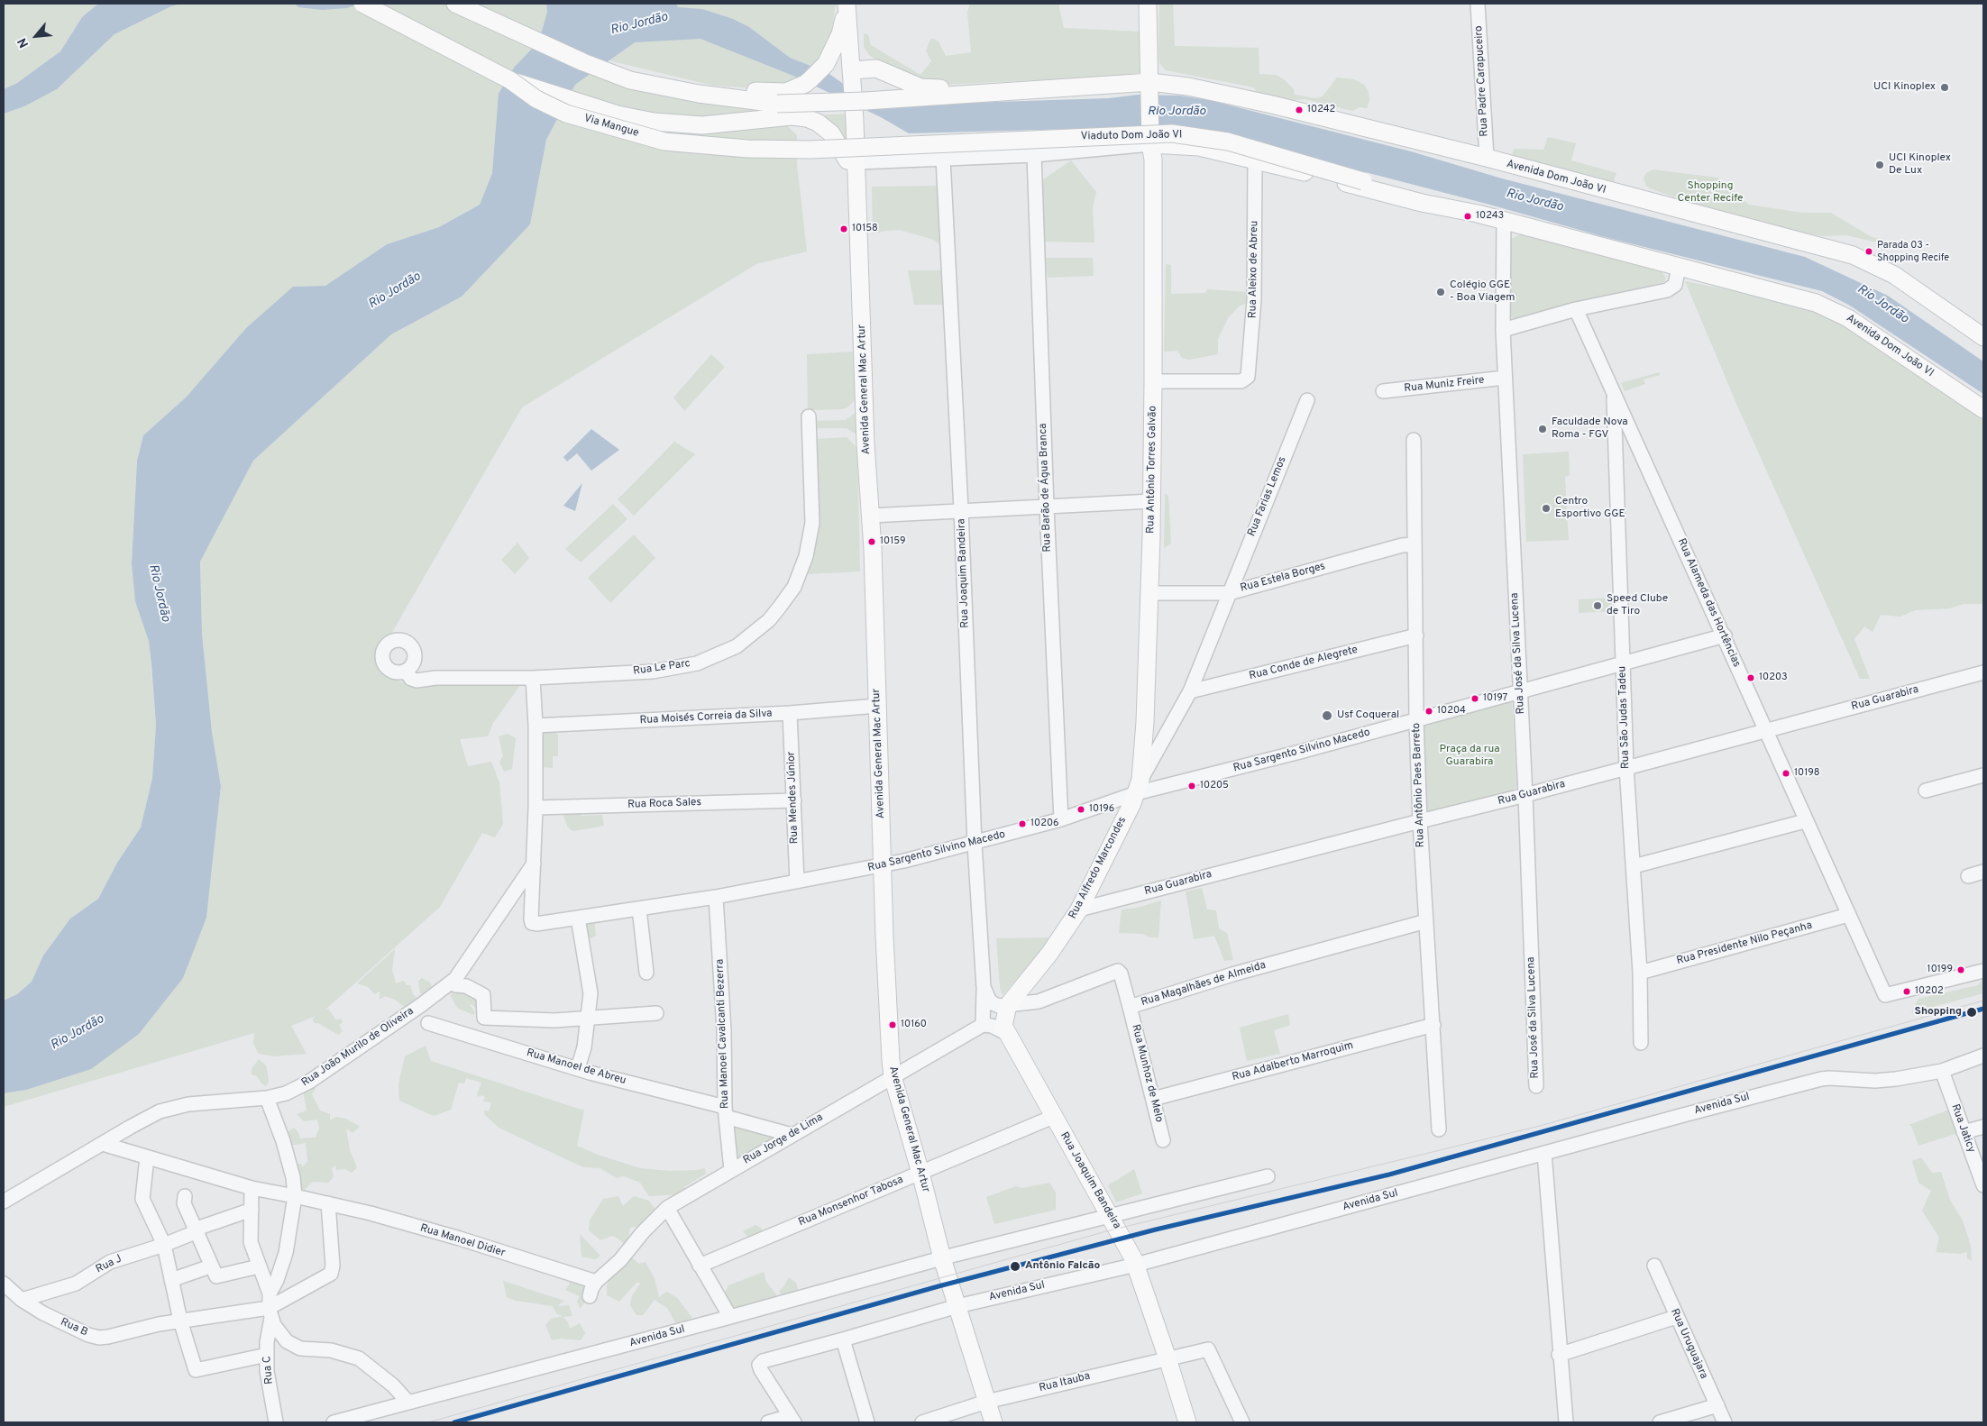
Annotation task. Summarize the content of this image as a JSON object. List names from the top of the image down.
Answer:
{
  "streets": {
    "main road": [
      "Via Mangue",
      "Viaduto Dom João VI",
      "Avenida Dom João VI",
      "Avenida General Mac Artur",
      "Rua Antônio Torres Galvão",
      "Rua Joaquim Bandeira",
      "Rua Alfredo Marcondes"
    ],
    "street": [
      "Rua Padre Carapuceiro",
      "Rua Aleixo de Abreu",
      "Rua Muniz Freire",
      "Rua Barão de Água Branca",
      "Rua Farias Lemos",
      "Rua Estela Borges",
      "Rua Alameda das Hortências",
      "Rua José da Silva Lucena",
      "Rua Conde de Alegrete",
      "Rua Le Parc",
      "Rua Guarabira",
      "Rua Moisés Correia da Silva",
      "Rua São Judas Tadeu",
      "Rua Sargento Silvino Macedo",
      "Rua Antônio Paes Barreto",
      "Rua Mendes Júnior",
      "Rua Roca Sales",
      "Rua Presidente Nilo Peçanha",
      "Rua Magalhães de Almeida",
      "Rua Manoel Cavalcanti Bezerra",
      "Rua João Murilo de Oliveira",
      "Rua Adalberto Marroquim",
      "Rua Manoel de Abreu",
      "Rua Munhoz de Melo",
      "Avenida Sul",
      "Rua Jaticy",
      "Rua Jorge de Lima",
      "Rua Monsenhor Tabosa",
      "Rua Manoel Didier",
      "Rua J",
      "Rua B",
      "Rua Uruguajara",
      "Rua C",
      "Rua Itauba"
    ]
  },
  "crossings": [
    ["Rua Padre Carapuceiro", "Avenida Dom João VI"],
    ["Via Mangue", "Viaduto Dom João VI"],
    ["Viaduto Dom João VI", "Avenida Dom João VI"],
    ["Avenida Dom João VI", "Rua Antônio Torres Galvão"],
    ["Avenida Dom João VI", "Rua José da Silva Lucena"],
    ["Rua Aleixo de Abreu", "Rua Antônio Torres Galvão"],
    ["Rua Muniz Freire", "Rua José da Silva Lucena"],
    ["Avenida General Mac Artur", "Rua Moisés Correia da Silva"],
    ["Avenida General Mac Artur", "Rua Sargento Silvino Macedo"],
    ["Avenida General Mac Artur", "Avenida Sul"],
    ["Avenida General Mac Artur", "Rua Jorge de Lima"],
    ["Avenida General Mac Artur", "Rua Monsenhor Tabosa"],
    ["Avenida General Mac Artur", "Rua Itauba"],
    ["Rua Antônio Torres Galvão", "Rua Estela Borges"],
    ["Rua Antônio Torres Galvão", "Rua Sargento Silvino Macedo"],
    ["Rua Antônio Torres Galvão", "Rua Alfredo Marcondes"],
    ["Rua Barão de Água Branca", "Rua Sargento Silvino Macedo"],
    ["Rua Farias Lemos", "Rua Estela Borges"],
    ["Rua Farias Lemos", "Rua Alfredo Marcondes"],
    ["Rua Joaquim Bandeira", "Rua Sargento Silvino Macedo"],
    ["Rua Joaquim Bandeira", "Rua Alfredo Marcondes"],
    ["Rua Joaquim Bandeira", "Rua Magalhães de Almeida"],
    ["Rua Joaquim Bandeira", "Avenida Sul"],
    ["Rua Joaquim Bandeira", "Rua Jorge de Lima"],
    ["Rua Joaquim Bandeira", "Rua Monsenhor Tabosa"],
    ["Rua Joaquim Bandeira", "Rua Itauba"],
    ["Rua Estela Borges", "Rua Antônio Paes Barreto"],
    ["Rua Estela Borges", "Rua Alfredo Marcondes"],
    ["Rua Alameda das Hortências", "Rua Guarabira"],
    ["Rua Alameda das Hortências", "Rua São Judas Tadeu"],
    ["Rua Alameda das Hortências", "Rua Sargento Silvino Macedo"],
    ["Rua Alameda das Hortências", "Rua Presidente Nilo Peçanha"],
    ["Rua José da Silva Lucena", "Rua Guarabira"],
    ["Rua José da Silva Lucena", "Rua Sargento Silvino Macedo"],
    ["Rua Conde de Alegrete", "Rua Antônio Paes Barreto"],
    ["Rua Conde de Alegrete", "Rua Alfredo Marcondes"],
    ["Rua Guarabira", "Rua São Judas Tadeu"],
    ["Rua Guarabira", "Rua Antônio Paes Barreto"],
    ["Rua Guarabira", "Rua Alfredo Marcondes"],
    ["Rua Moisés Correia da Silva", "Rua Mendes Júnior"],
    ["Rua São Judas Tadeu", "Rua Sargento Silvino Macedo"],
    ["Rua São Judas Tadeu", "Rua Presidente Nilo Peçanha"],
    ["Rua Sargento Silvino Macedo", "Rua Antônio Paes Barreto"],
    ["Rua Sargento Silvino Macedo", "Rua Mendes Júnior"],
    ["Rua Sargento Silvino Macedo", "Rua Alfredo Marcondes"],
    ["Rua Sargento Silvino Macedo", "Rua Manoel Cavalcanti Bezerra"],
    ["Rua Sargento Silvino Macedo", "Rua João Murilo de Oliveira"],
    ["Rua Antônio Paes Barreto", "Rua Magalhães de Almeida"],
    ["Rua Antônio Paes Barreto", "Rua Adalberto Marroquim"],
    ["Rua Mendes Júnior", "Rua Roca Sales"],
    ["Rua Alfredo Marcondes", "Rua Magalhães de Almeida"],
    ["Rua Magalhães de Almeida", "Rua Munhoz de Melo"],
    ["Rua Manoel Cavalcanti Bezerra", "Rua Manoel de Abreu"],
    ["Rua Manoel Cavalcanti Bezerra", "Rua Jorge de Lima"],
    ["Rua João Murilo de Oliveira", "Rua Manoel Didier"],
    ["Rua Adalberto Marroquim", "Rua Munhoz de Melo"],
    ["Rua Manoel de Abreu", "Rua Jorge de Lima"],
    ["Avenida Sul", "Rua Jaticy"],
    ["Rua Jorge de Lima", "Rua Manoel Didier"],
    ["Rua Manoel Didier", "Rua B"],
    ["Rua J", "Rua B"],
    ["Rua B", "Rua C"]
  ],
  "water": ["Rio Jordão"],
  "parks": ["Shopping Center Recife", "Praça da rua Guarabira"],
  "places": [
    "UCI Kinoplex",
    "10242",
    "UCI Kinoplex De Lux",
    "10243",
    "10158",
    "Parada 03 - Shopping Recife",
    "Colégio GGE - Boa Viagem",
    "Faculdade Nova Roma - FGV",
    "Centro Esportivo GGE",
    "10159",
    "Speed Clube de Tiro",
    "10203",
    "10197",
    "10204",
    "Usf Coqueral",
    "10198",
    "10205",
    "10196",
    "10206",
    "10199",
    "10202",
    "Shopping",
    "10160",
    "Antônio Falcão"
  ],
  "north": "bottom left"
}
